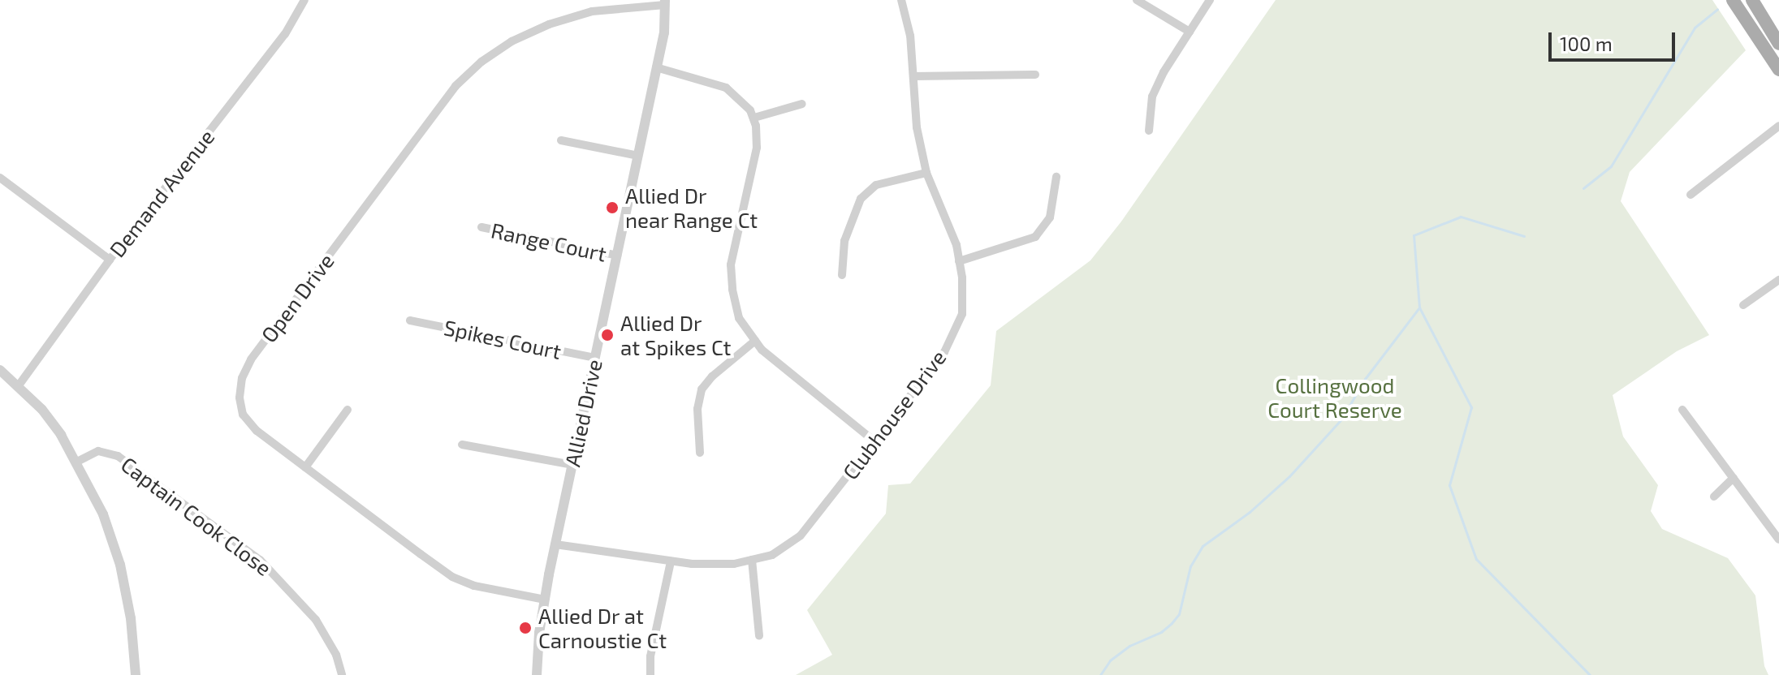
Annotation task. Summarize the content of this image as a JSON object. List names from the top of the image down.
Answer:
{
  "streets": {
    "street": [
      "Demand Avenue",
      "Range Court",
      "Open Drive",
      "Spikes Court",
      "Allied Drive",
      "Clubhouse Drive",
      "Captain Cook Close"
    ]
  },
  "crossings": [
    ["Range Court", "Allied Drive"],
    ["Open Drive", "Allied Drive"],
    ["Spikes Court", "Allied Drive"],
    ["Allied Drive", "Clubhouse Drive"]
  ],
  "parks": ["Collingwood Court Reserve"],
  "places": ["Allied Dr near Range Ct", "Allied Dr at Spikes Ct", "Allied Dr at Carnoustie Ct"],
  "scale_bar": "100 m"
}
